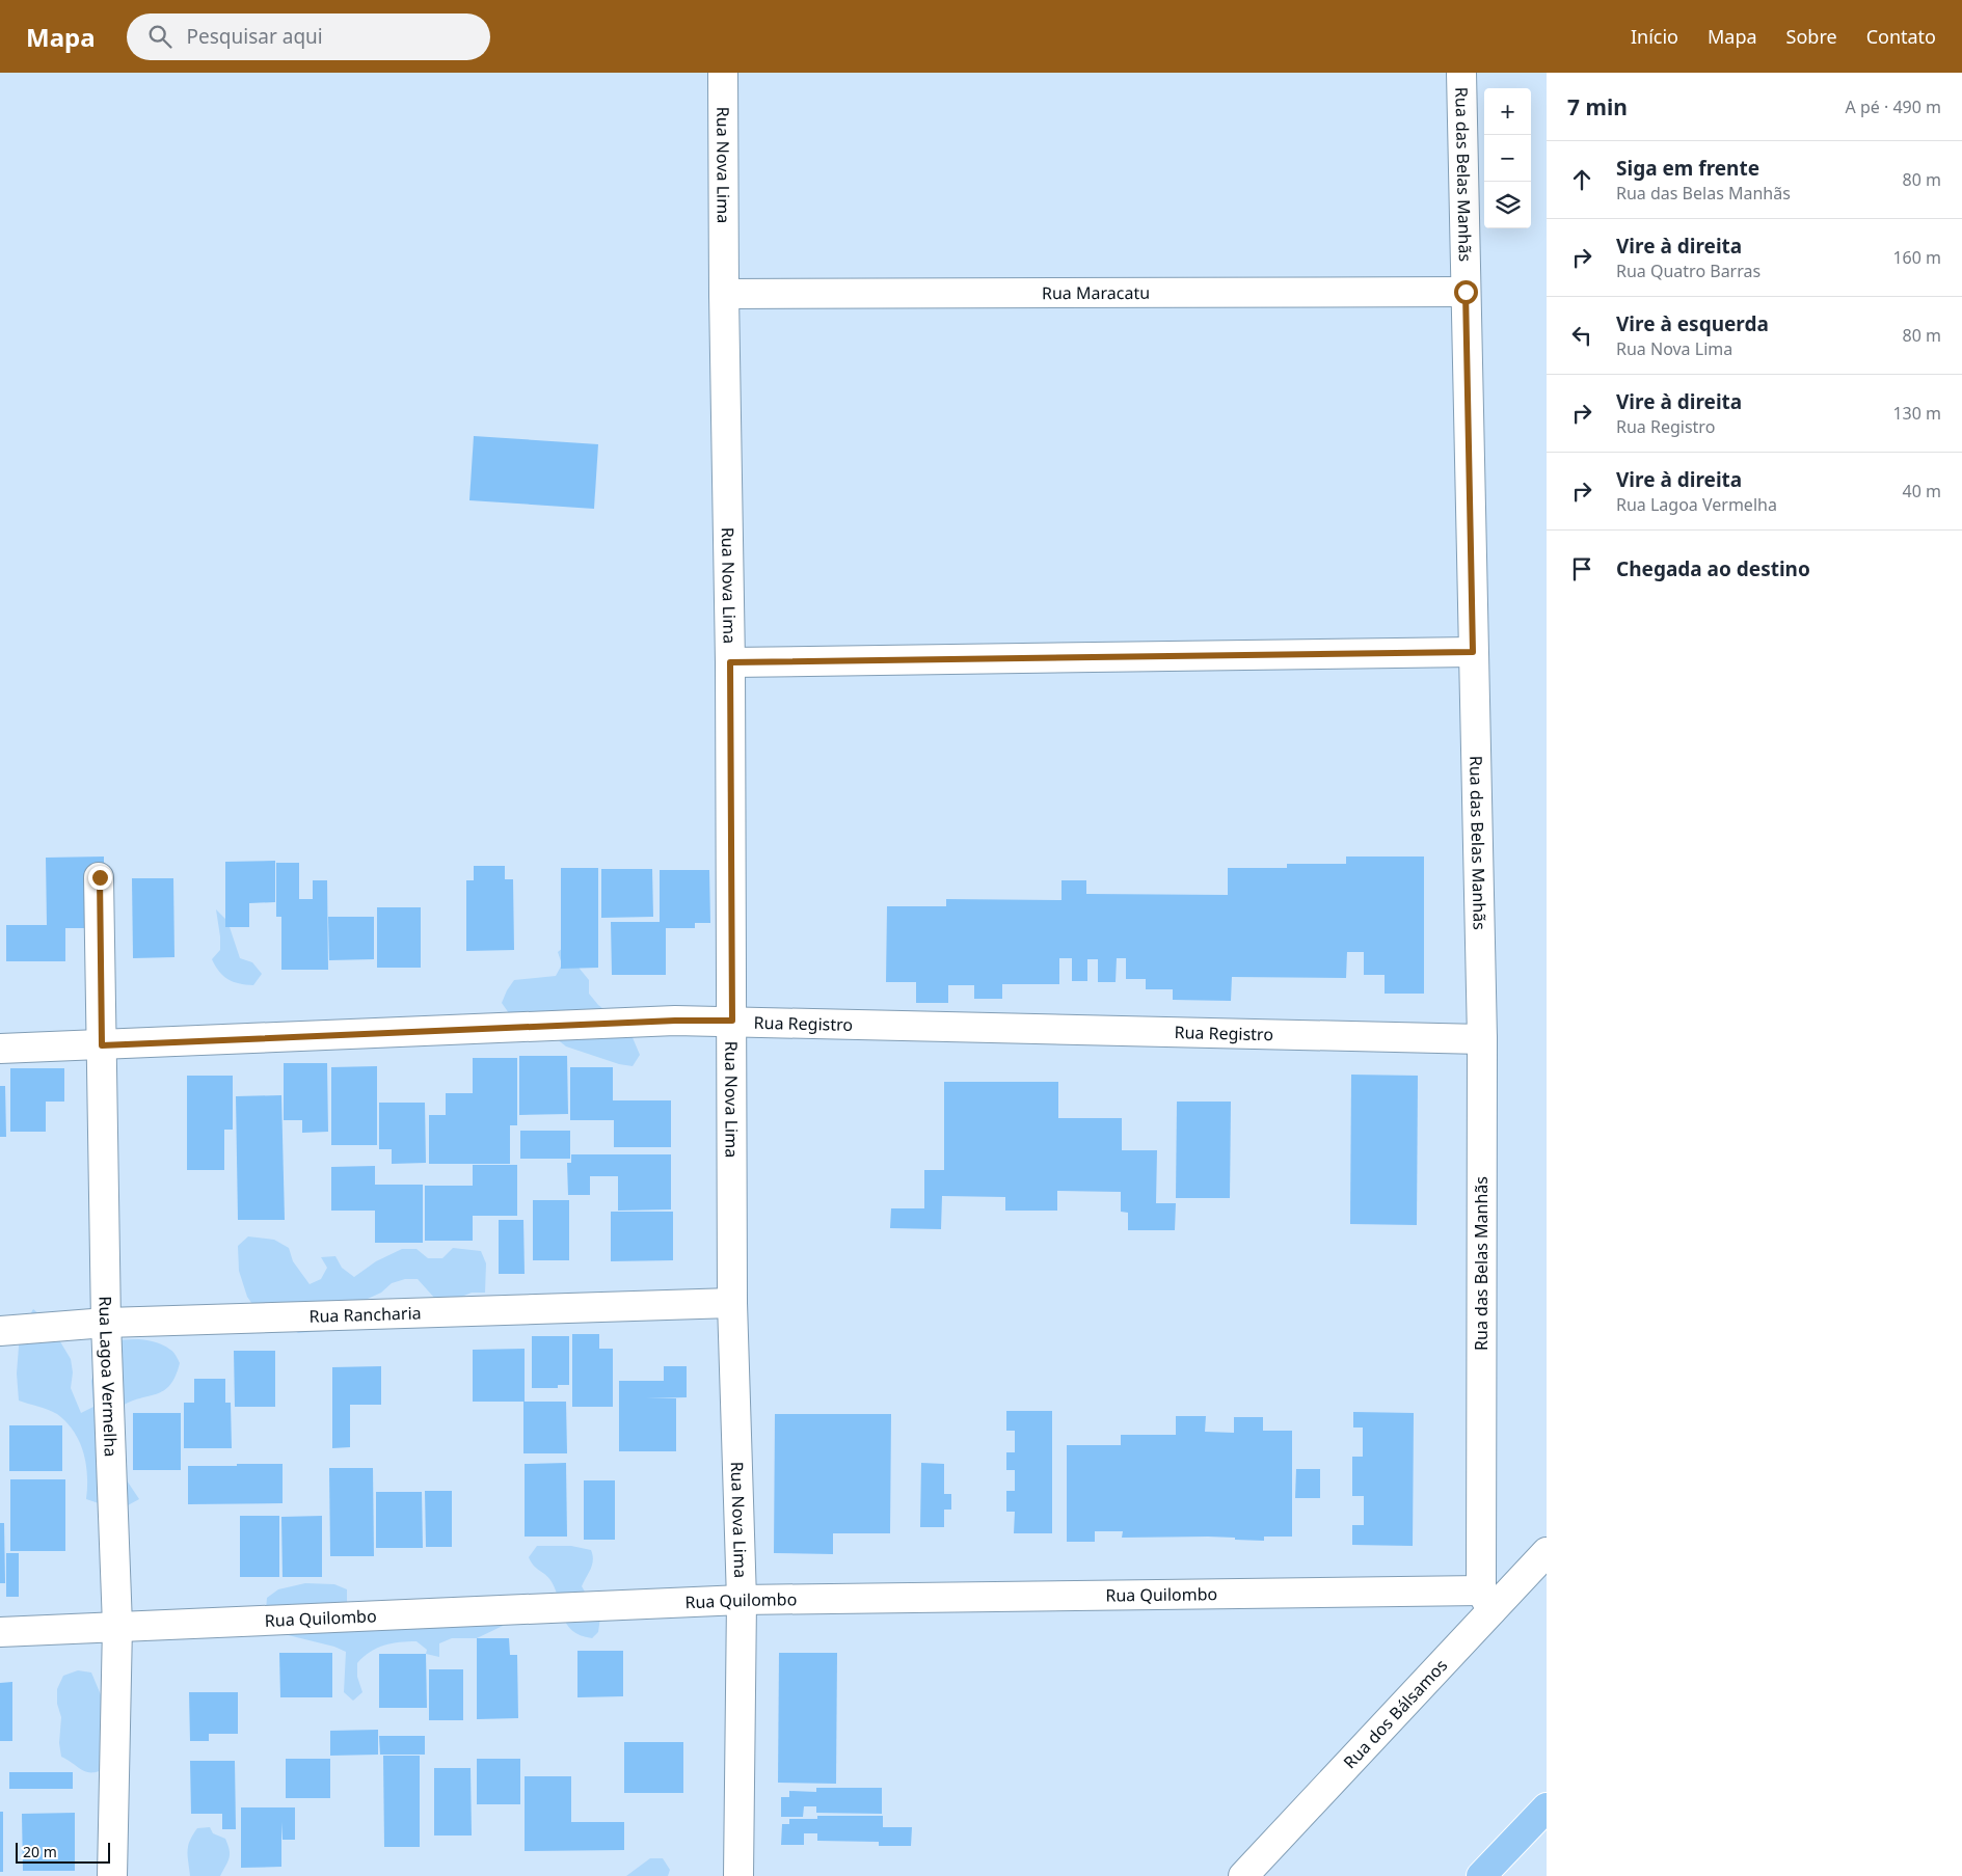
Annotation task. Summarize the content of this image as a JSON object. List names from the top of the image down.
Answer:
{
  "streets": {
    "street": [
      "Rua Nova Lima",
      "Rua das Belas Manhãs",
      "Rua Maracatu",
      "Rua Registro",
      "Rua Rancharia",
      "Rua Lagoa Vermelha",
      "Rua Quilombo",
      "Rua dos Bálsamos"
    ]
  },
  "crossings": [
    ["Rua Nova Lima", "Rua Maracatu"],
    ["Rua Nova Lima", "Rua Registro"],
    ["Rua Nova Lima", "Rua Rancharia"],
    ["Rua Nova Lima", "Rua Quilombo"],
    ["Rua das Belas Manhãs", "Rua Maracatu"],
    ["Rua das Belas Manhãs", "Rua Registro"],
    ["Rua das Belas Manhãs", "Rua Quilombo"],
    ["Rua das Belas Manhãs", "Rua dos Bálsamos"],
    ["Rua Registro", "Rua Lagoa Vermelha"],
    ["Rua Rancharia", "Rua Lagoa Vermelha"],
    ["Rua Lagoa Vermelha", "Rua Quilombo"],
    ["Rua Quilombo", "Rua dos Bálsamos"]
  ],
  "scale_bar": "20 m",
  "page": {
    "header": "Mapa",
    "search": "Pesquisar aqui",
    "nav": [
      "Início",
      "Mapa",
      "Sobre",
      "Contato"
    ],
    "heading": ["7 min", "A pé · 490 m"],
    "map_buttons": ["+", "−"],
    "list": [
      ["Siga em frente", "Rua das Belas Manhãs", "80 m"],
      ["Vire à direita", "Rua Quatro Barras", "160 m"],
      ["Vire à esquerda", "Rua Nova Lima", "80 m"],
      ["Vire à direita", "Rua Registro", "130 m"],
      ["Vire à direita", "Rua Lagoa Vermelha", "40 m"],
      "Chegada ao destino"
    ],
    "scale": "20 m"
  }
}
